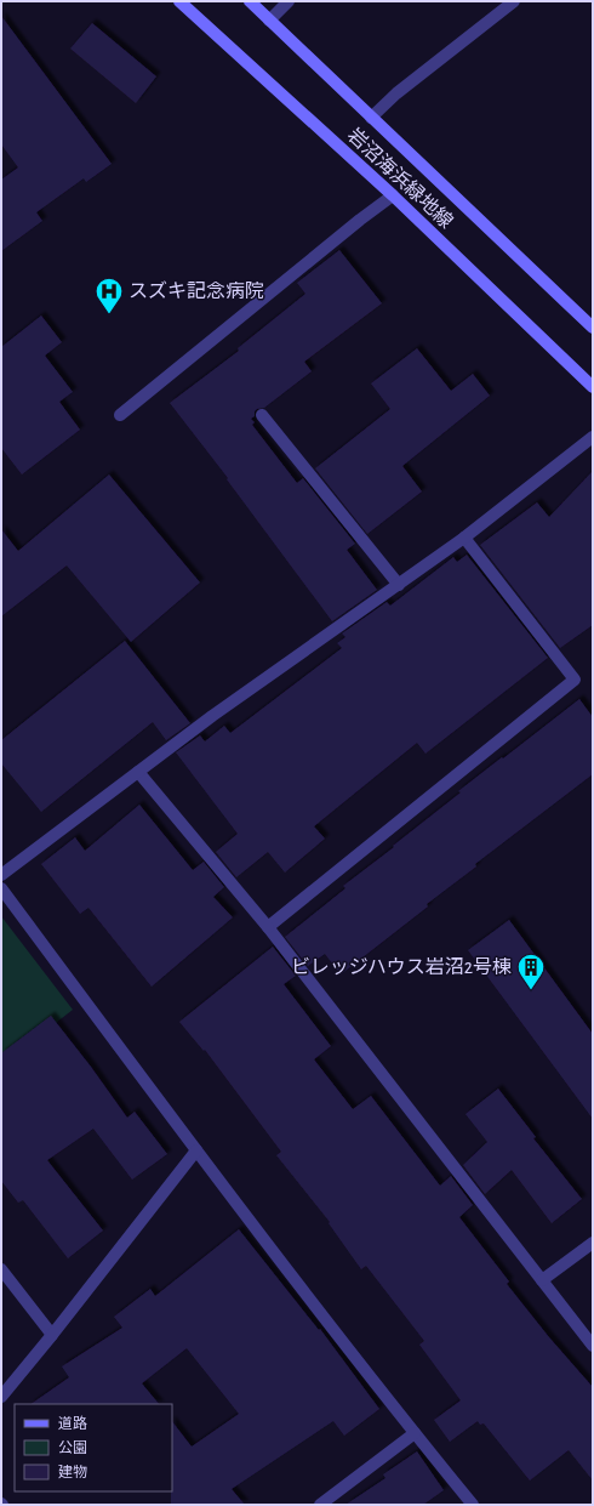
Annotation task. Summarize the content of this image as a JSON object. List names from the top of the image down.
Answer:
{
  "streets": {
    "main road": ["岩沼海浜緑地線"]
  },
  "places": {
    "hospital": ["スズキ記念病院"],
    "building": ["ビレッジハウス岩沼2号棟"]
  },
  "legend": ["道路", "公園", "建物"]
}
